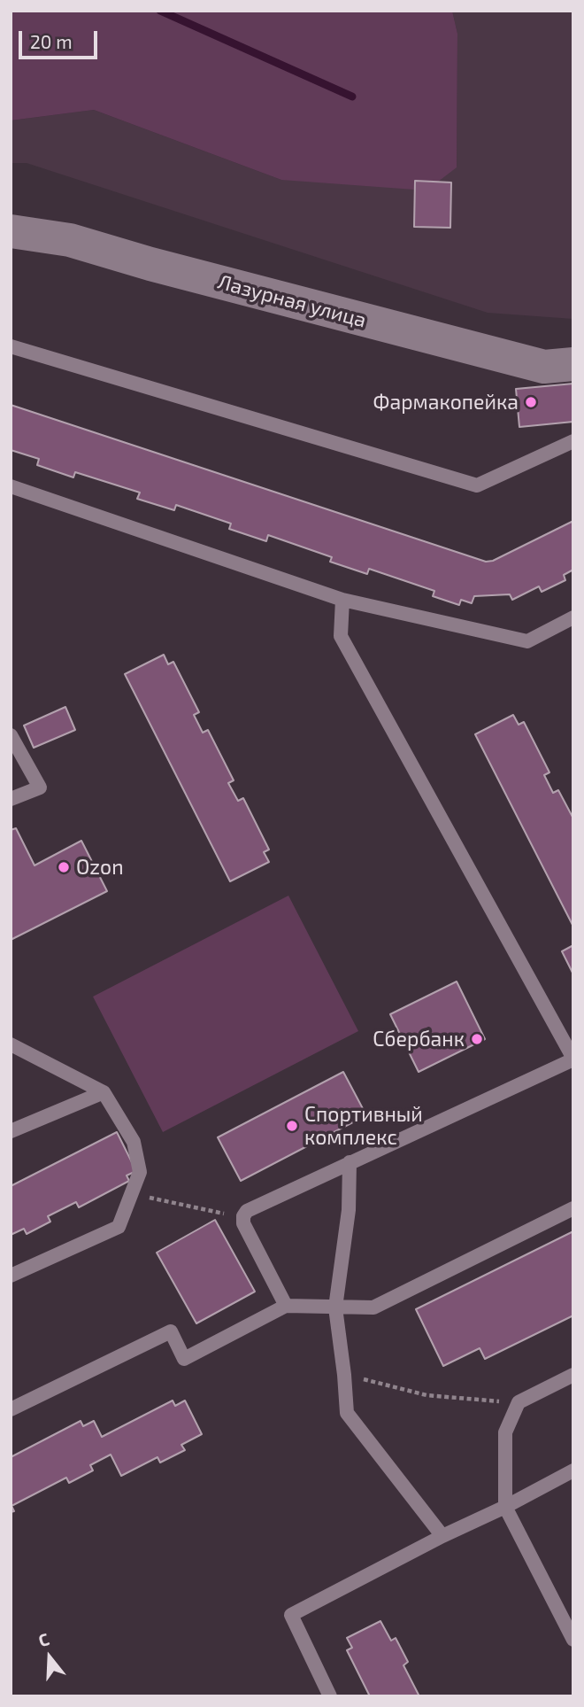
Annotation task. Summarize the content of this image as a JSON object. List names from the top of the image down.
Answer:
{
  "streets": {
    "street": ["Лазурная улица"]
  },
  "places": [
    "Фармакопейка",
    "Ozon",
    "Сбербанк",
    "Спортивный комплекс"
  ],
  "scale_bar": "20 m",
  "north": "top"
}
